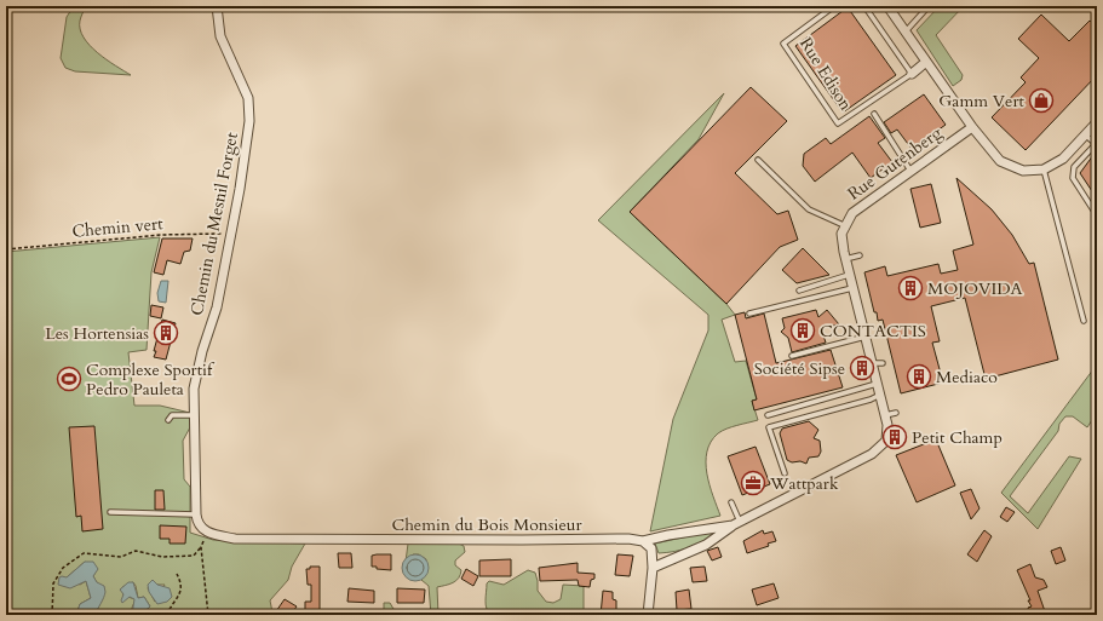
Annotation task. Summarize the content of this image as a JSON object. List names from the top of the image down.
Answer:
{
  "streets": {
    "street": [
      "Rue Edison",
      "Rue Gutenberg",
      "Chemin du Mesnil Forget",
      "Chemin du Bois Monsieur"
    ],
    "path": ["Chemin vert"]
  },
  "crossings": [
    ["Rue Gutenberg", "Chemin du Bois Monsieur"],
    ["Chemin du Mesnil Forget", "Chemin vert"]
  ],
  "places": {
    "shop": ["Gamm Vert"],
    "building": [
      "MOJOVIDA",
      "CONTACTIS",
      "Les Hortensias",
      "Société Sipse",
      "Mediaco",
      "Petit Champ"
    ],
    "sports": ["Complexe Sportif Pedro Pauleta"],
    "office": ["Wattpark"]
  }
}
